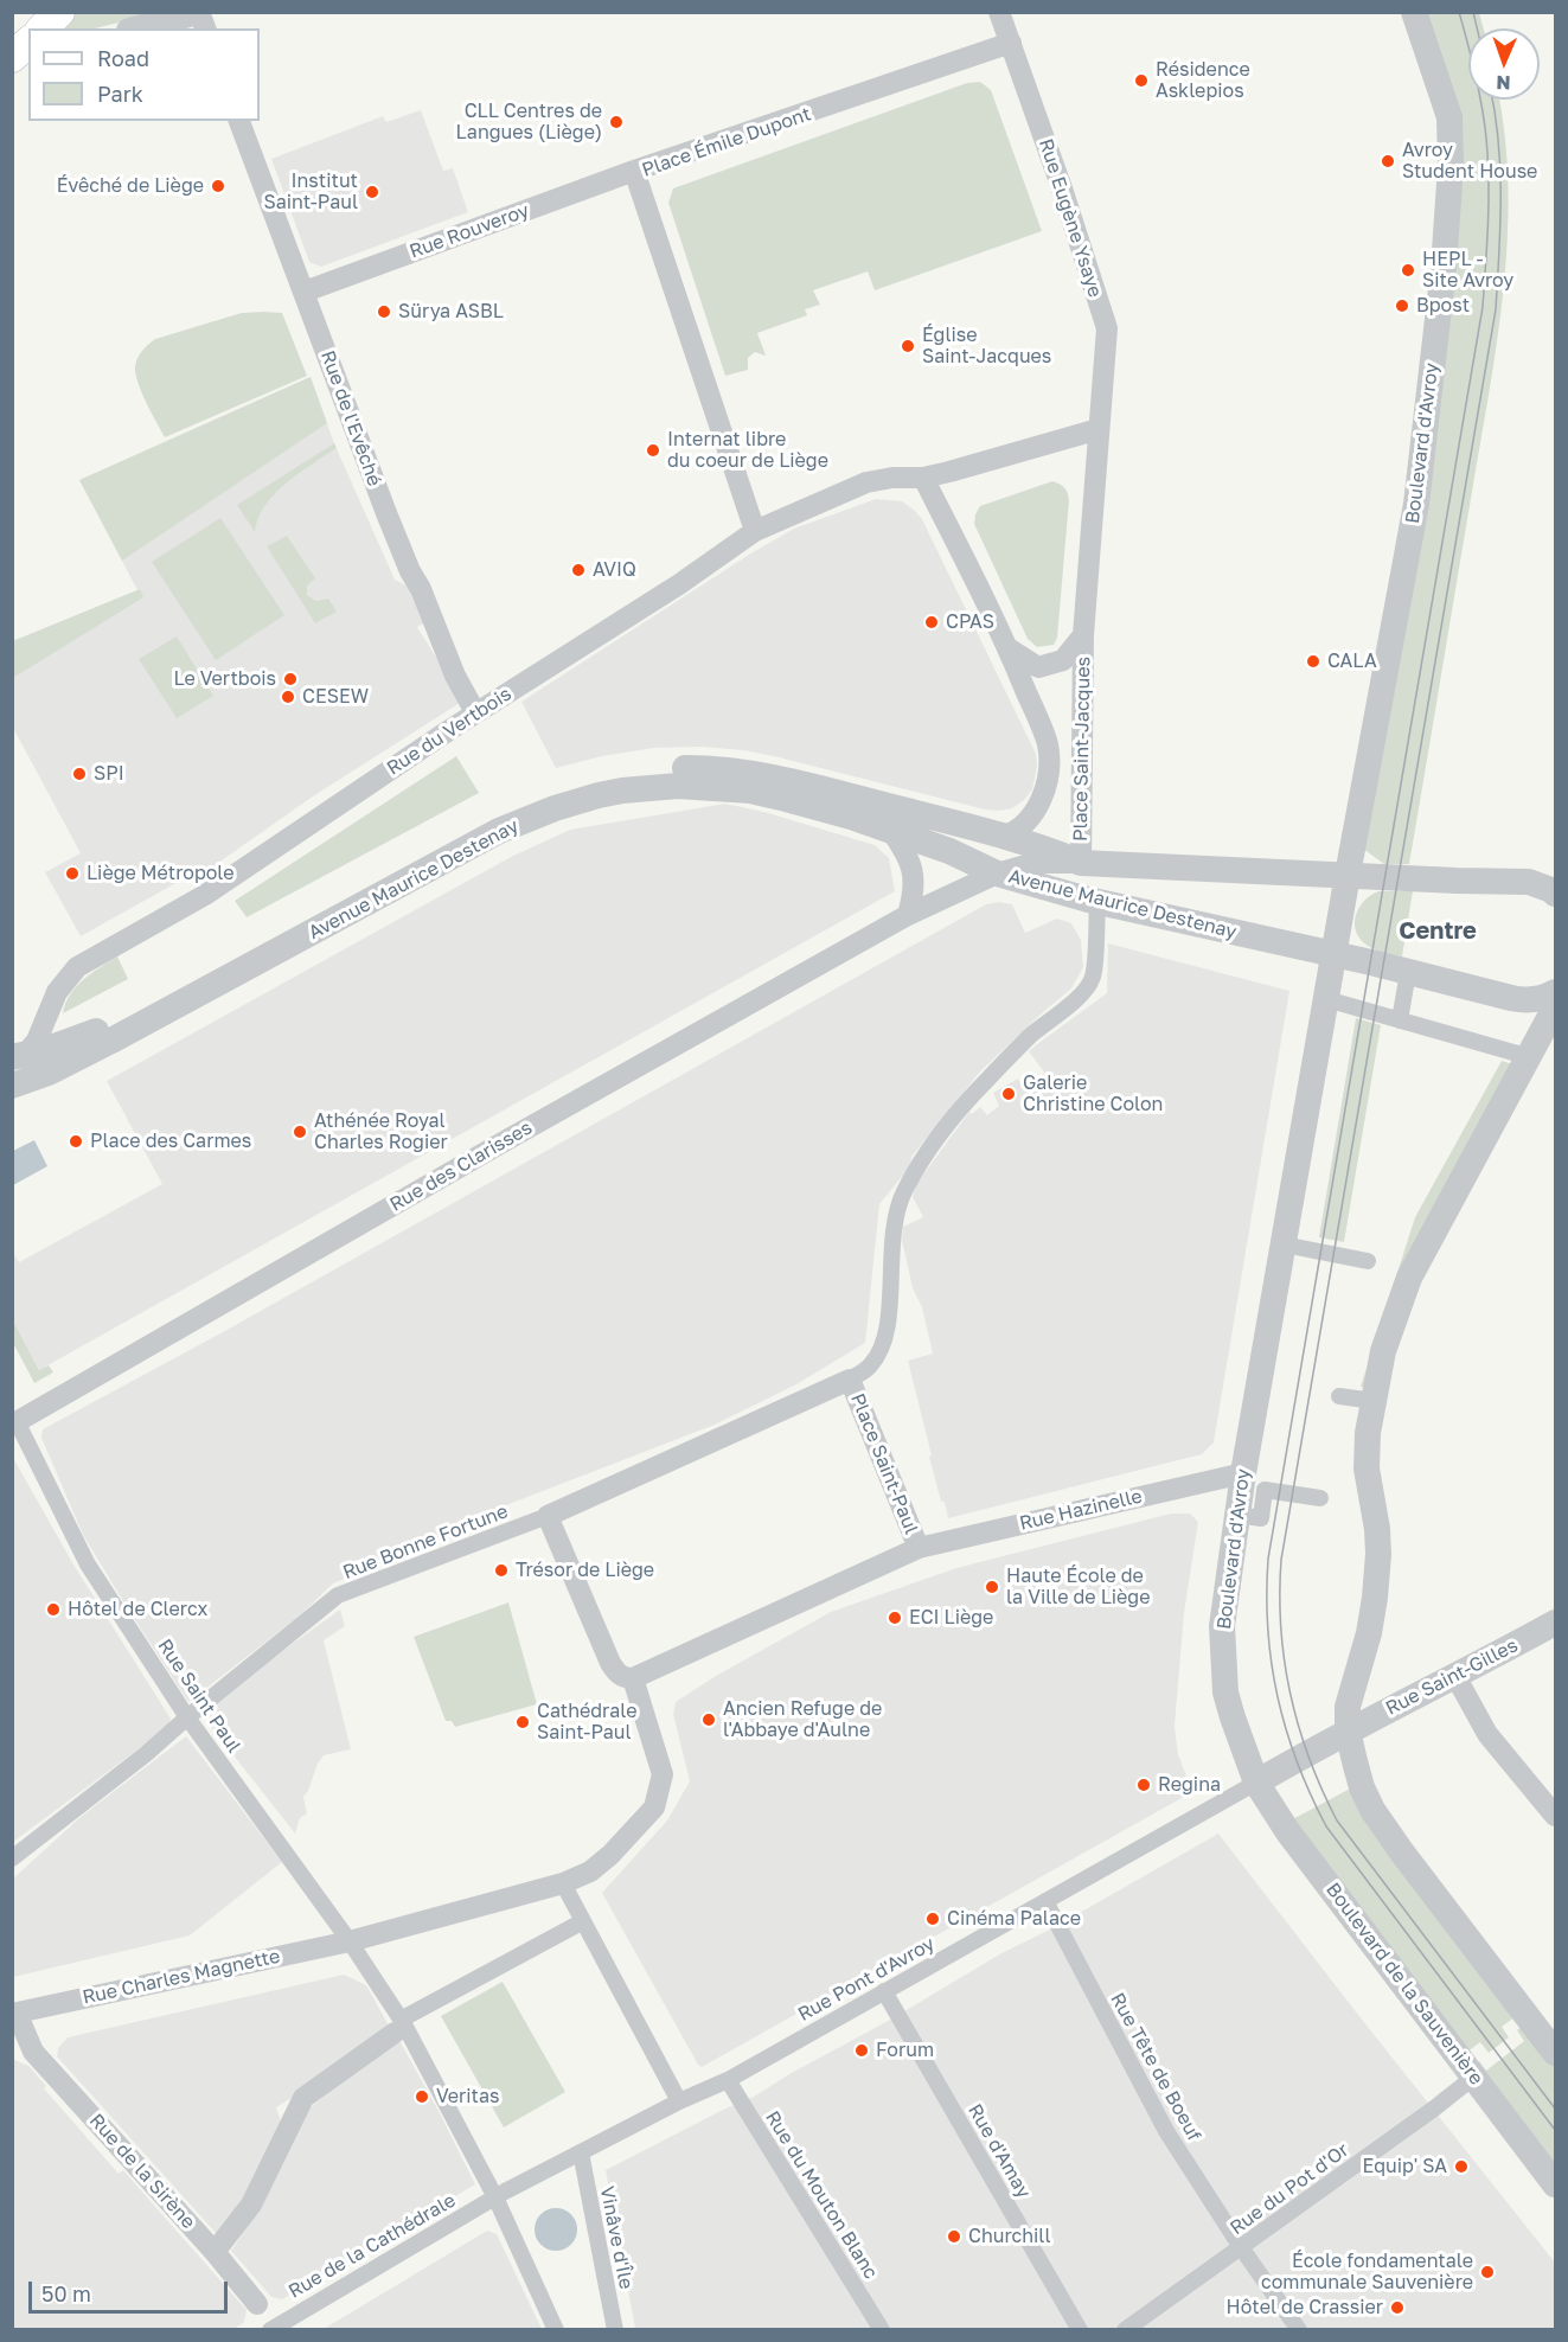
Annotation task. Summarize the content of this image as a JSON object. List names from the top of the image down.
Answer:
{
  "streets": {
    "street": [
      "Place Émile Dupont",
      "Rue Eugène Ysaye",
      "Rue Rouveroy",
      "Rue de l'Evêché",
      "Boulevard d'Avroy",
      "Rue du Vertbois",
      "Place Saint-Jacques",
      "Avenue Maurice Destenay",
      "Rue des Clarisses",
      "Place Saint-Paul",
      "Rue Hazinelle",
      "Rue Bonne Fortune",
      "Rue Saint-Gilles",
      "Rue Saint Paul",
      "Rue Charles Magnette",
      "Rue Pont d'Avroy",
      "Boulevard de la Sauvenière",
      "Rue Tête de Boeuf",
      "Rue d'Amay",
      "Rue de la Sirène",
      "Rue du Pot d'Or",
      "Rue du Mouton Blanc",
      "Vinâve d'Île",
      "Rue de la Cathédrale"
    ]
  },
  "crossings": [
    ["Place Émile Dupont", "Rue Eugène Ysaye"],
    ["Place Émile Dupont", "Rue Rouveroy"],
    ["Place Émile Dupont", "Rue du Vertbois"],
    ["Rue Eugène Ysaye", "Place Saint-Jacques"],
    ["Rue Rouveroy", "Rue de l'Evêché"],
    ["Rue de l'Evêché", "Rue du Vertbois"],
    ["Boulevard d'Avroy", "Avenue Maurice Destenay"],
    ["Boulevard d'Avroy", "Rue Hazinelle"],
    ["Boulevard d'Avroy", "Rue Pont d'Avroy"],
    ["Boulevard d'Avroy", "Boulevard de la Sauvenière"],
    ["Rue du Vertbois", "Place Saint-Jacques"],
    ["Rue du Vertbois", "Avenue Maurice Destenay"],
    ["Place Saint-Jacques", "Avenue Maurice Destenay"],
    ["Place Saint-Jacques", "Rue des Clarisses"],
    ["Avenue Maurice Destenay", "Rue des Clarisses"],
    ["Rue des Clarisses", "Rue Saint Paul"],
    ["Place Saint-Paul", "Rue Hazinelle"],
    ["Place Saint-Paul", "Rue Bonne Fortune"],
    ["Place Saint-Paul", "Rue Charles Magnette"],
    ["Rue Bonne Fortune", "Rue Saint Paul"],
    ["Rue Saint Paul", "Rue Charles Magnette"],
    ["Rue Saint Paul", "Rue de la Cathédrale"],
    ["Rue Charles Magnette", "Rue de la Sirène"],
    ["Rue Pont d'Avroy", "Boulevard de la Sauvenière"],
    ["Rue Pont d'Avroy", "Rue Tête de Boeuf"],
    ["Rue Pont d'Avroy", "Rue d'Amay"],
    ["Rue Pont d'Avroy", "Rue du Mouton Blanc"],
    ["Rue Pont d'Avroy", "Vinâve d'Île"],
    ["Rue Pont d'Avroy", "Rue de la Cathédrale"],
    ["Boulevard de la Sauvenière", "Rue du Pot d'Or"],
    ["Rue Tête de Boeuf", "Rue du Pot d'Or"],
    ["Rue de la Sirène", "Rue de la Cathédrale"],
    ["Vinâve d'Île", "Rue de la Cathédrale"]
  ],
  "districts": ["Centre"],
  "places": [
    "Résidence Asklepios",
    "CLL Centres de Langues (Liège)",
    "Avroy Student House",
    "Évêché de Liège",
    "Institut Saint-Paul",
    "HEPL - Site Avroy",
    "Bpost",
    "Sürya ASBL",
    "Église Saint-Jacques",
    "Internat libre du coeur de Liège",
    "AVIQ",
    "CPAS",
    "CALA",
    "Le Vertbois",
    "CESEW",
    "SPI",
    "Liège Métropole",
    "Galerie Christine Colon",
    "Athénée Royal Charles Rogier",
    "Place des Carmes",
    "Trésor de Liège",
    "Haute École de la Ville de Liège",
    "Hôtel de Clercx",
    "ECI Liège",
    "Ancien Refuge de l'Abbaye d'Aulne",
    "Cathédrale Saint-Paul",
    "Regina",
    "Cinéma Palace",
    "Forum",
    "Veritas",
    "Equip' SA",
    "Churchill",
    "École fondamentale communale Sauvenière",
    "Hôtel de Crassier"
  ],
  "legend": ["Road", "Park"],
  "scale_bar": "50 m",
  "north": "bottom"
}
